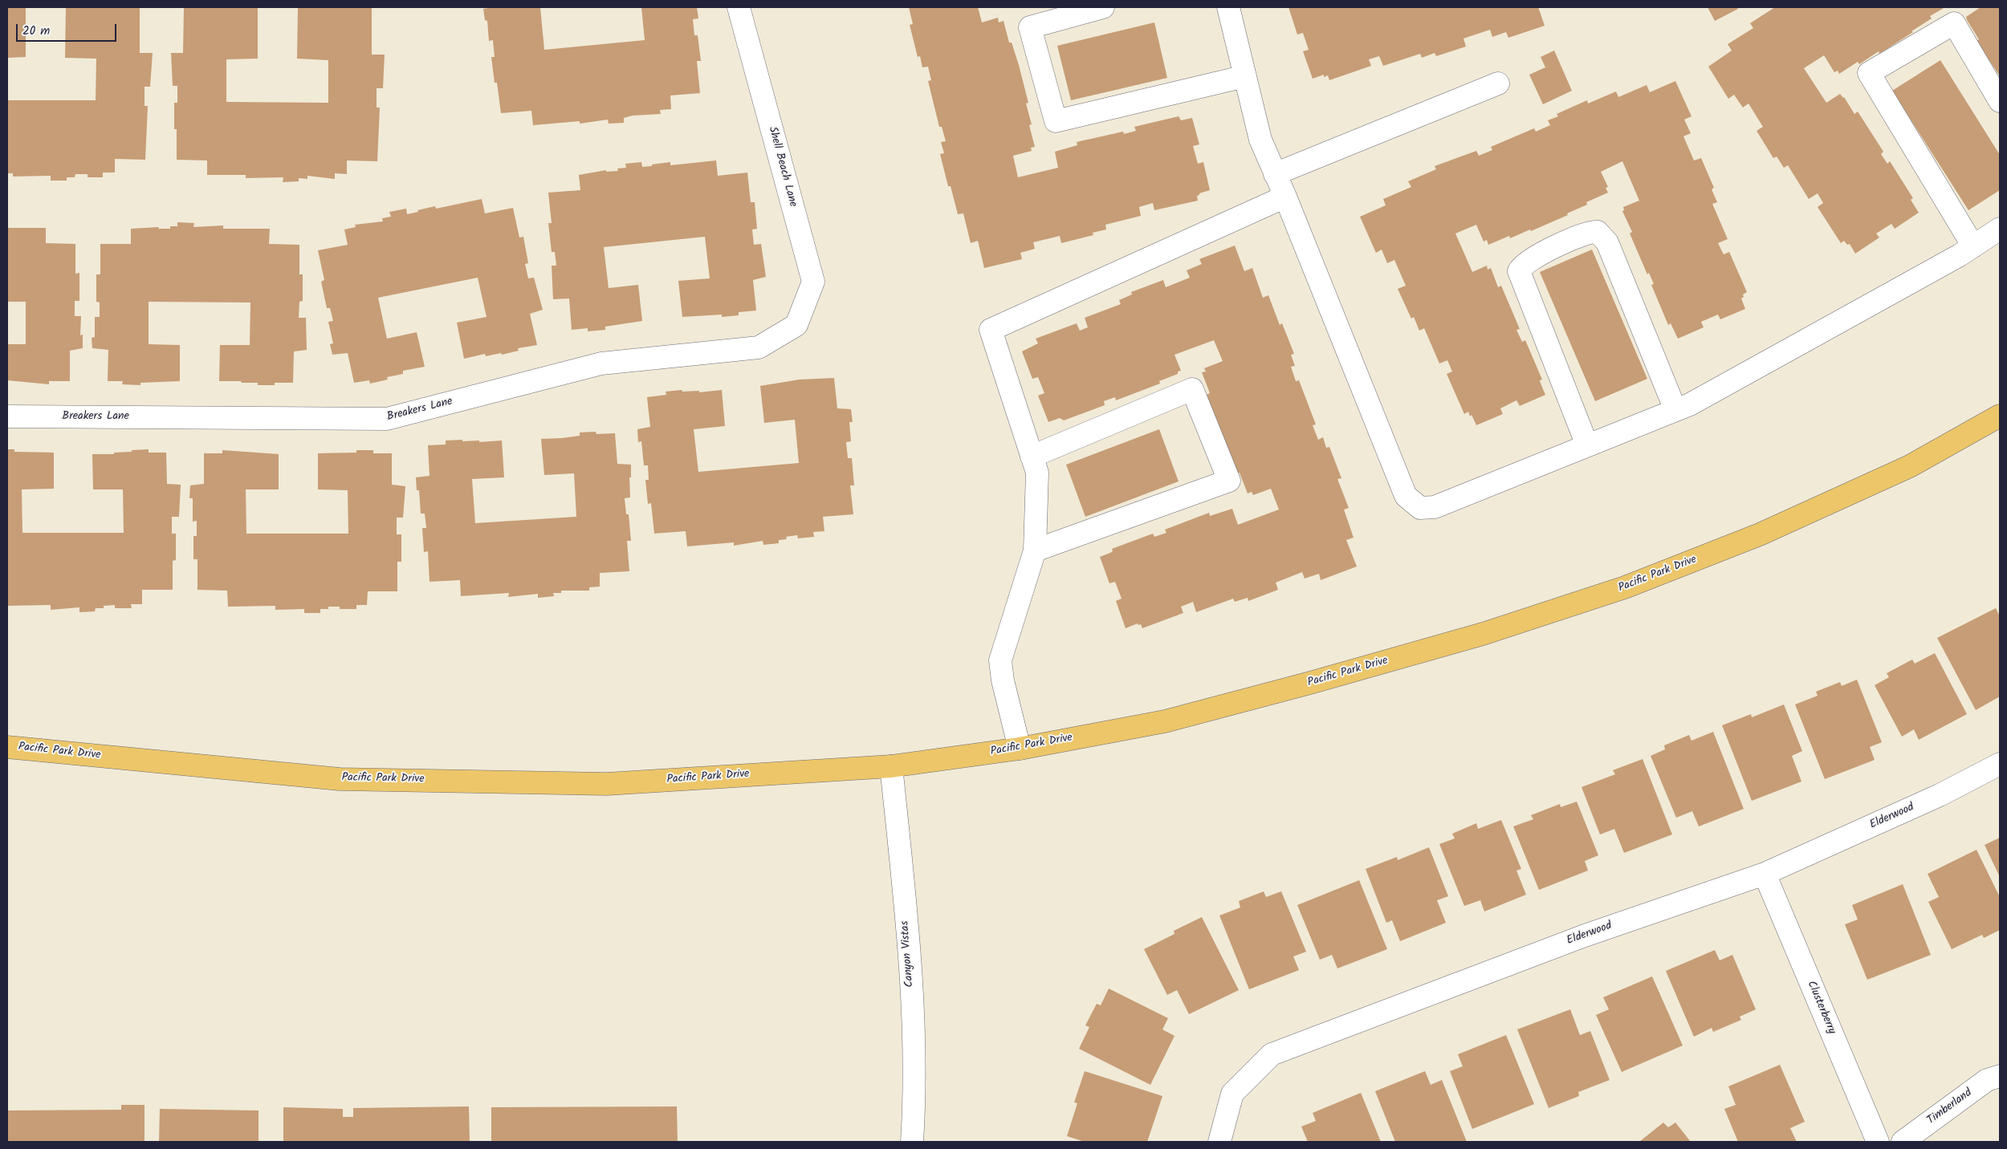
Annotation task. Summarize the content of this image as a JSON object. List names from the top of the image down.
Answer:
{
  "streets": {
    "main road": ["Pacific Park Drive"],
    "street": [
      "Shell Beach Lane",
      "Breakers Lane",
      "Elderwood",
      "Canyon Vistas",
      "Clusterberry",
      "Timberland"
    ]
  },
  "crossings": [
    ["Shell Beach Lane", "Breakers Lane"],
    ["Pacific Park Drive", "Canyon Vistas"],
    ["Elderwood", "Clusterberry"]
  ],
  "scale_bar": "20 m"
}
